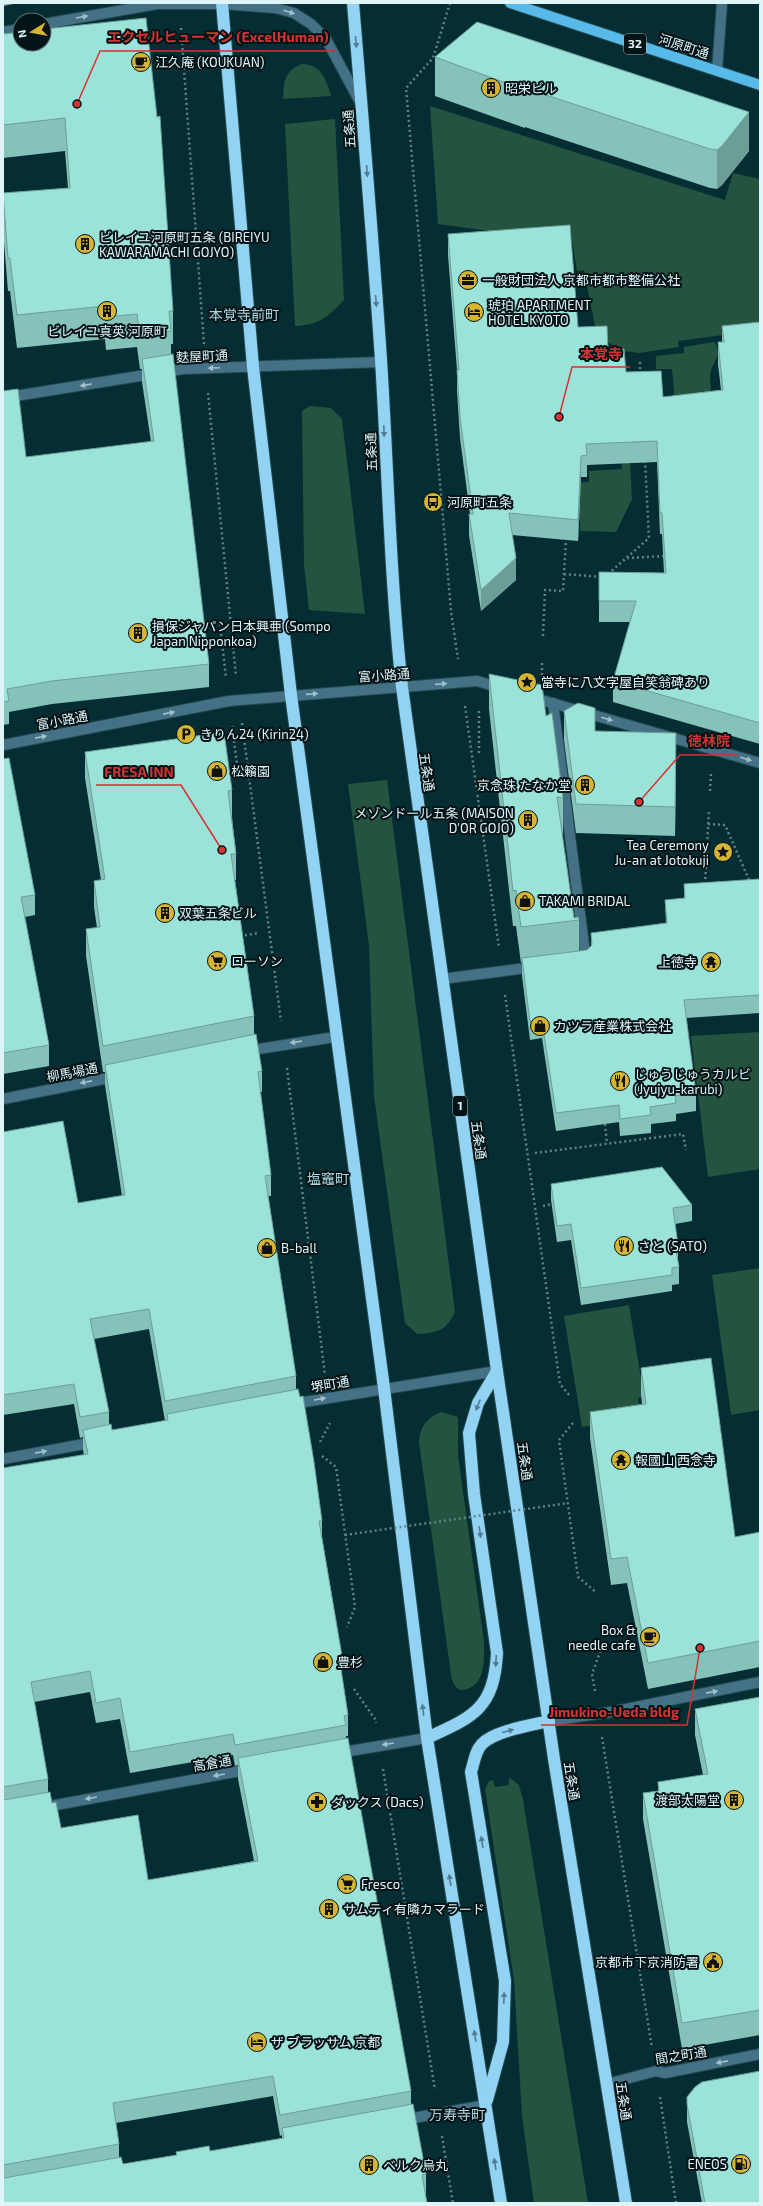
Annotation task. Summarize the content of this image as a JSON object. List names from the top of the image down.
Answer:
{
  "streets": {
    "highway": ["五条通", "1"],
    "main road": ["32", "河原町通"],
    "street": [
      "麩屋町通",
      "富小路通",
      "柳馬場通",
      "堺町通",
      "高倉通",
      "間之町通"
    ]
  },
  "crossings": [
    ["五条通", "麩屋町通"],
    ["五条通", "富小路通"],
    ["五条通", "堺町通"],
    ["五条通", "間之町通"]
  ],
  "one_way": [
    "麩屋町通",
    "富小路通",
    "柳馬場通",
    "堺町通",
    "高倉通",
    "間之町通"
  ],
  "districts": ["本覚寺前町", "塩竈町", "万寿寺町"],
  "places": {
    "cafe": ["江久庵 (KOUKUAN)", "Box & needle cafe"],
    "building": [
      "昭栄ビル",
      "ビレイユ河原町五条 (BIREIYU KAWARAMACHI GOJYO)",
      "ビレイユ真英 河原町",
      "損保ジャパン日本興亜 (Sompo Japan Nipponkoa)",
      "京念珠 たなか堂",
      "メゾンドール五条 (MAISON D'OR GOJO)",
      "双葉五条ビル",
      "渡部太陽堂",
      "サムティ有隣カマラード",
      "ベルク烏丸"
    ],
    "other": [
      "エクセルヒューマン (ExcelHuman)",
      "本覚寺",
      "徳林院",
      "FRESA INN",
      "Jimukino-Ueda bldg"
    ],
    "office": ["一般財団法人 京都市都市整備公社"],
    "hotel": ["琥珀 APARTMENT HOTEL KYOTO", "ザ ブラッサム 京都"],
    "bus stop": ["河原町五条"],
    "place": ["當寺に八文字屋自笑翁碑あり", "Tea Ceremony Ju-an at Jotokuji"],
    "parking": ["きりん24 (Kirin24)"],
    "shop": [
      "松籟園",
      "TAKAMI BRIDAL",
      "カツラ産業株式会社",
      "B-ball",
      "豊杉"
    ],
    "supermarket": ["ローソン", "Fresco"],
    "temple": ["上徳寺", "報國山 西念寺"],
    "restaurant": ["じゅうじゅうカルビ (Jyujyu-karubi)", "さと (SATO)"],
    "pharmacy": ["ダックス (Dacs)"],
    "public building": ["京都市下京消防署"],
    "fuel station": ["ENEOS"]
  },
  "north": "left"
}
